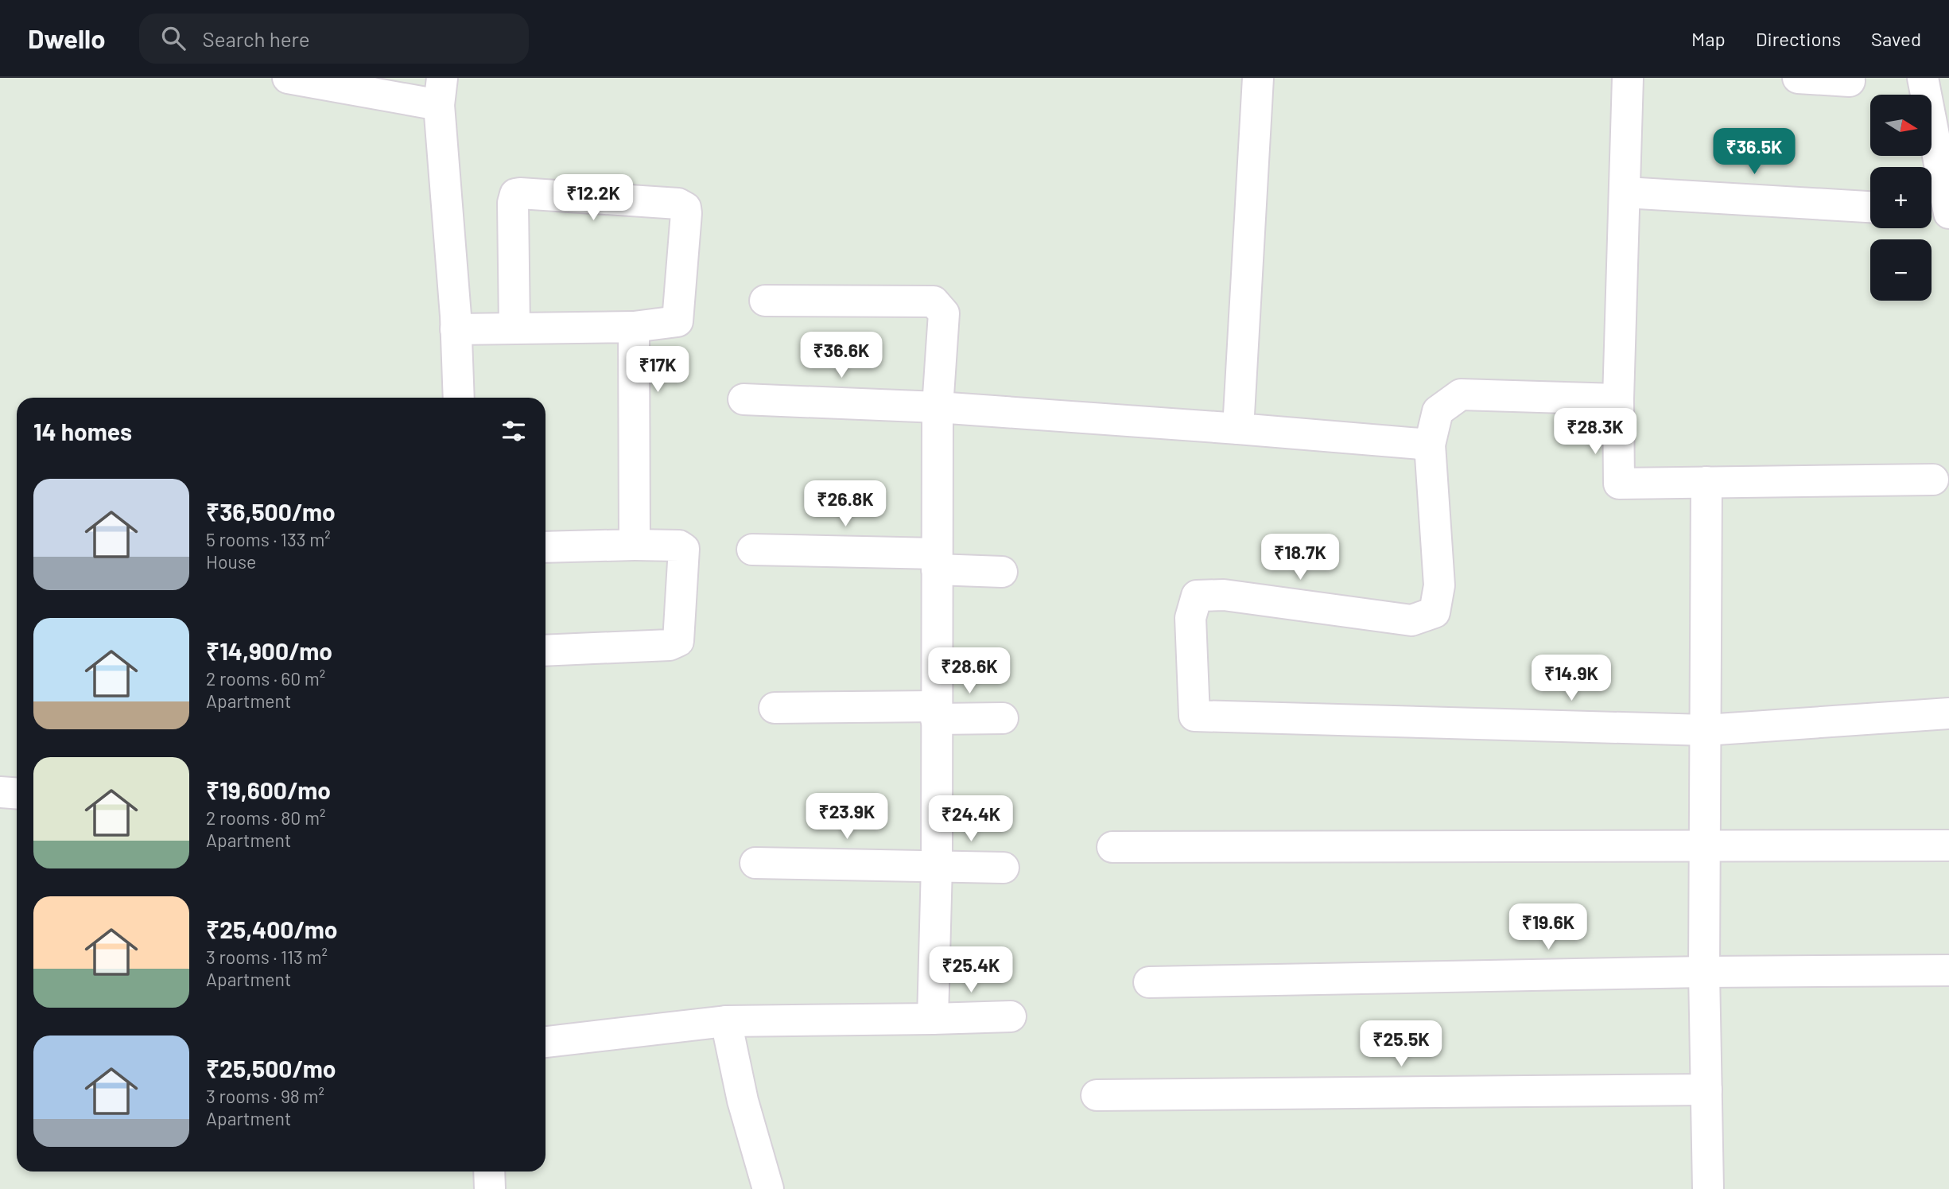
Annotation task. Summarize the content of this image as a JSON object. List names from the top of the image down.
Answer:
{
  "north": "right",
  "page": {
    "header": "Dwello",
    "search": "Search here",
    "nav": ["Map", "Directions", "Saved"],
    "map_buttons": ["+", "−"],
    "price": [
      "₹36.5K",
      "₹12.2K",
      "₹36.6K",
      "₹17K",
      "₹28.3K",
      "₹26.8K",
      "₹18.7K",
      "₹28.6K",
      "₹14.9K",
      "₹23.9K",
      "₹24.4K",
      "₹19.6K",
      "₹25.4K",
      "₹25.5K"
    ],
    "heading": "14 homes",
    "list": [
      {
        "name": "₹36,500/mo",
        "note": "5 rooms · 133 m² · House"
      },
      {
        "name": "₹14,900/mo",
        "note": "2 rooms · 60 m² · Apartment"
      },
      {
        "name": "₹19,600/mo",
        "note": "2 rooms · 80 m² · Apartment"
      },
      {
        "name": "₹25,400/mo",
        "note": "3 rooms · 113 m² · Apartment"
      },
      {
        "name": "₹25,500/mo",
        "note": "3 rooms · 98 m² · Apartment"
      }
    ]
  }
}
